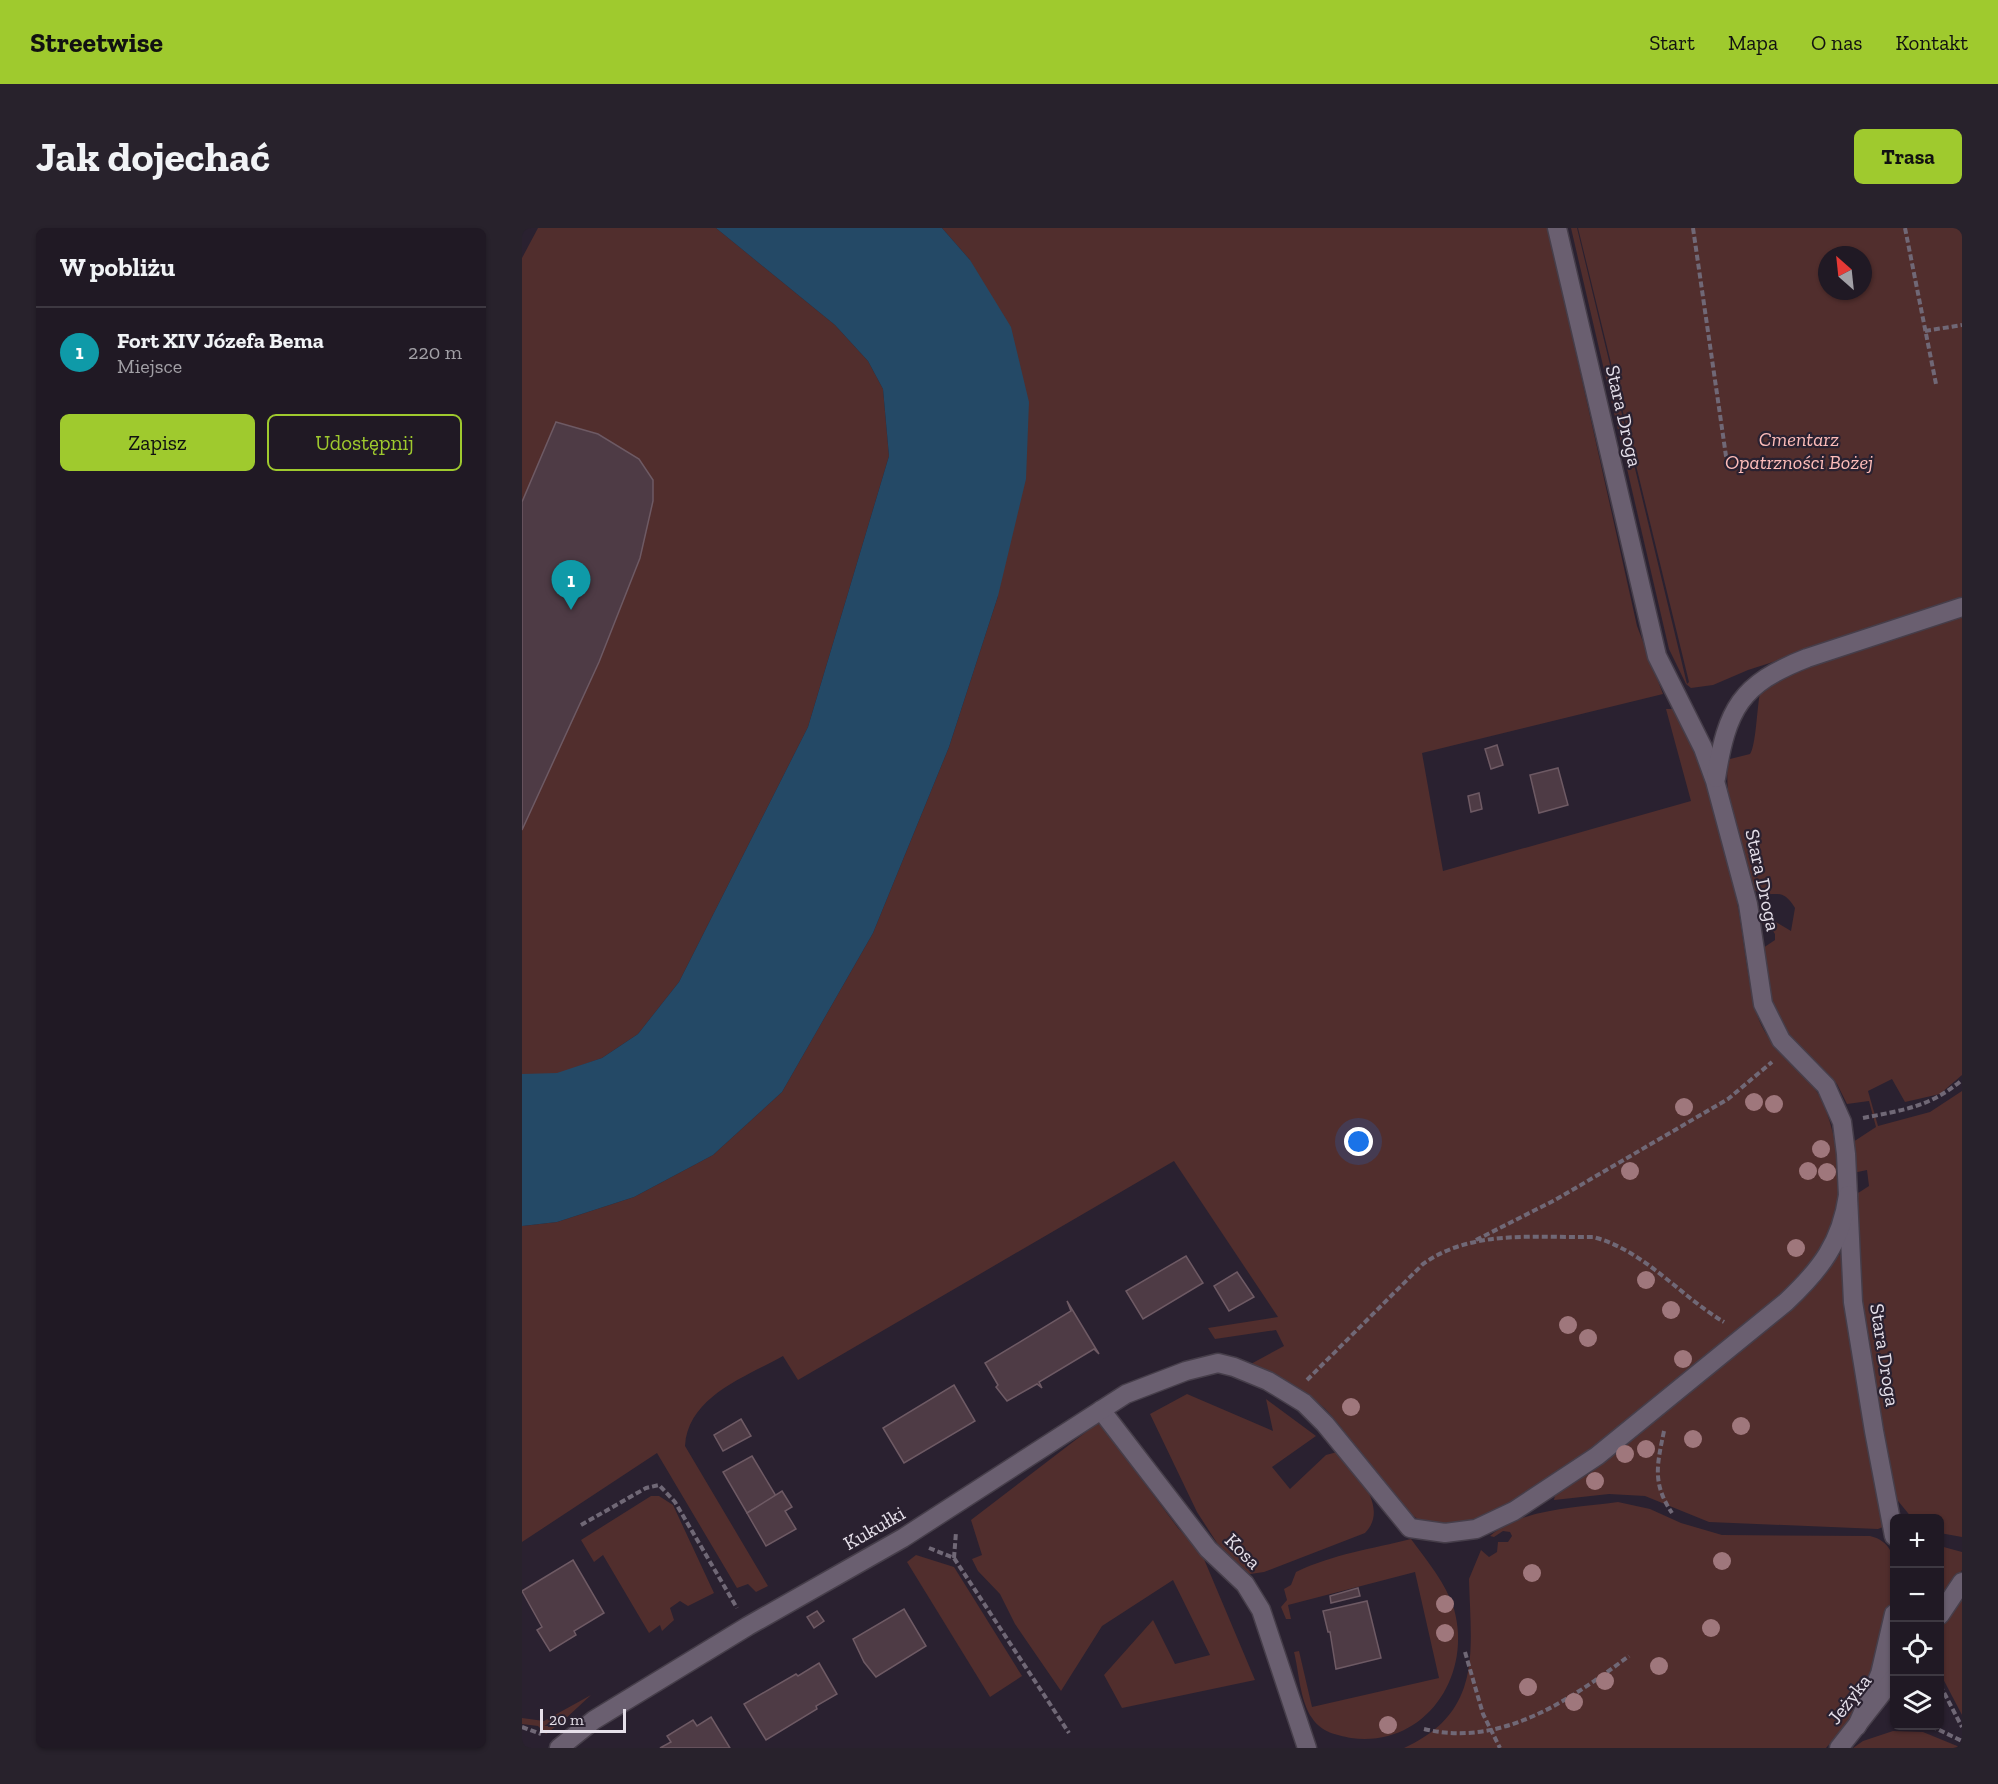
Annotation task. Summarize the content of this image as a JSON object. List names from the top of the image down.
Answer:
{
  "streets": {
    "street": [
      "Stara Droga",
      "Kukułki",
      "Kosa",
      "Jeżyka"
    ]
  },
  "crossings": [
    ["Kukułki", "Kosa"]
  ],
  "parks": ["Cmentarz Opatrzności Bożej"],
  "scale_bar": "20 m",
  "north": "top left",
  "page": {
    "header": "Streetwise",
    "nav": [
      "Start",
      "Mapa",
      "O nas",
      "Kontakt"
    ],
    "buttons": [
      "Trasa",
      ["Zapisz", "Udostępnij"]
    ],
    "title": "Jak dojechać",
    "heading": "W pobliżu",
    "list": [
      {
        "mark": "1",
        "name": "Fort XIV Józefa Bema",
        "note": "Miejsce",
        "value": "220 m"
      }
    ],
    "pins": "1",
    "map_buttons": ["+", "−"],
    "scale": "20 m"
  }
}
